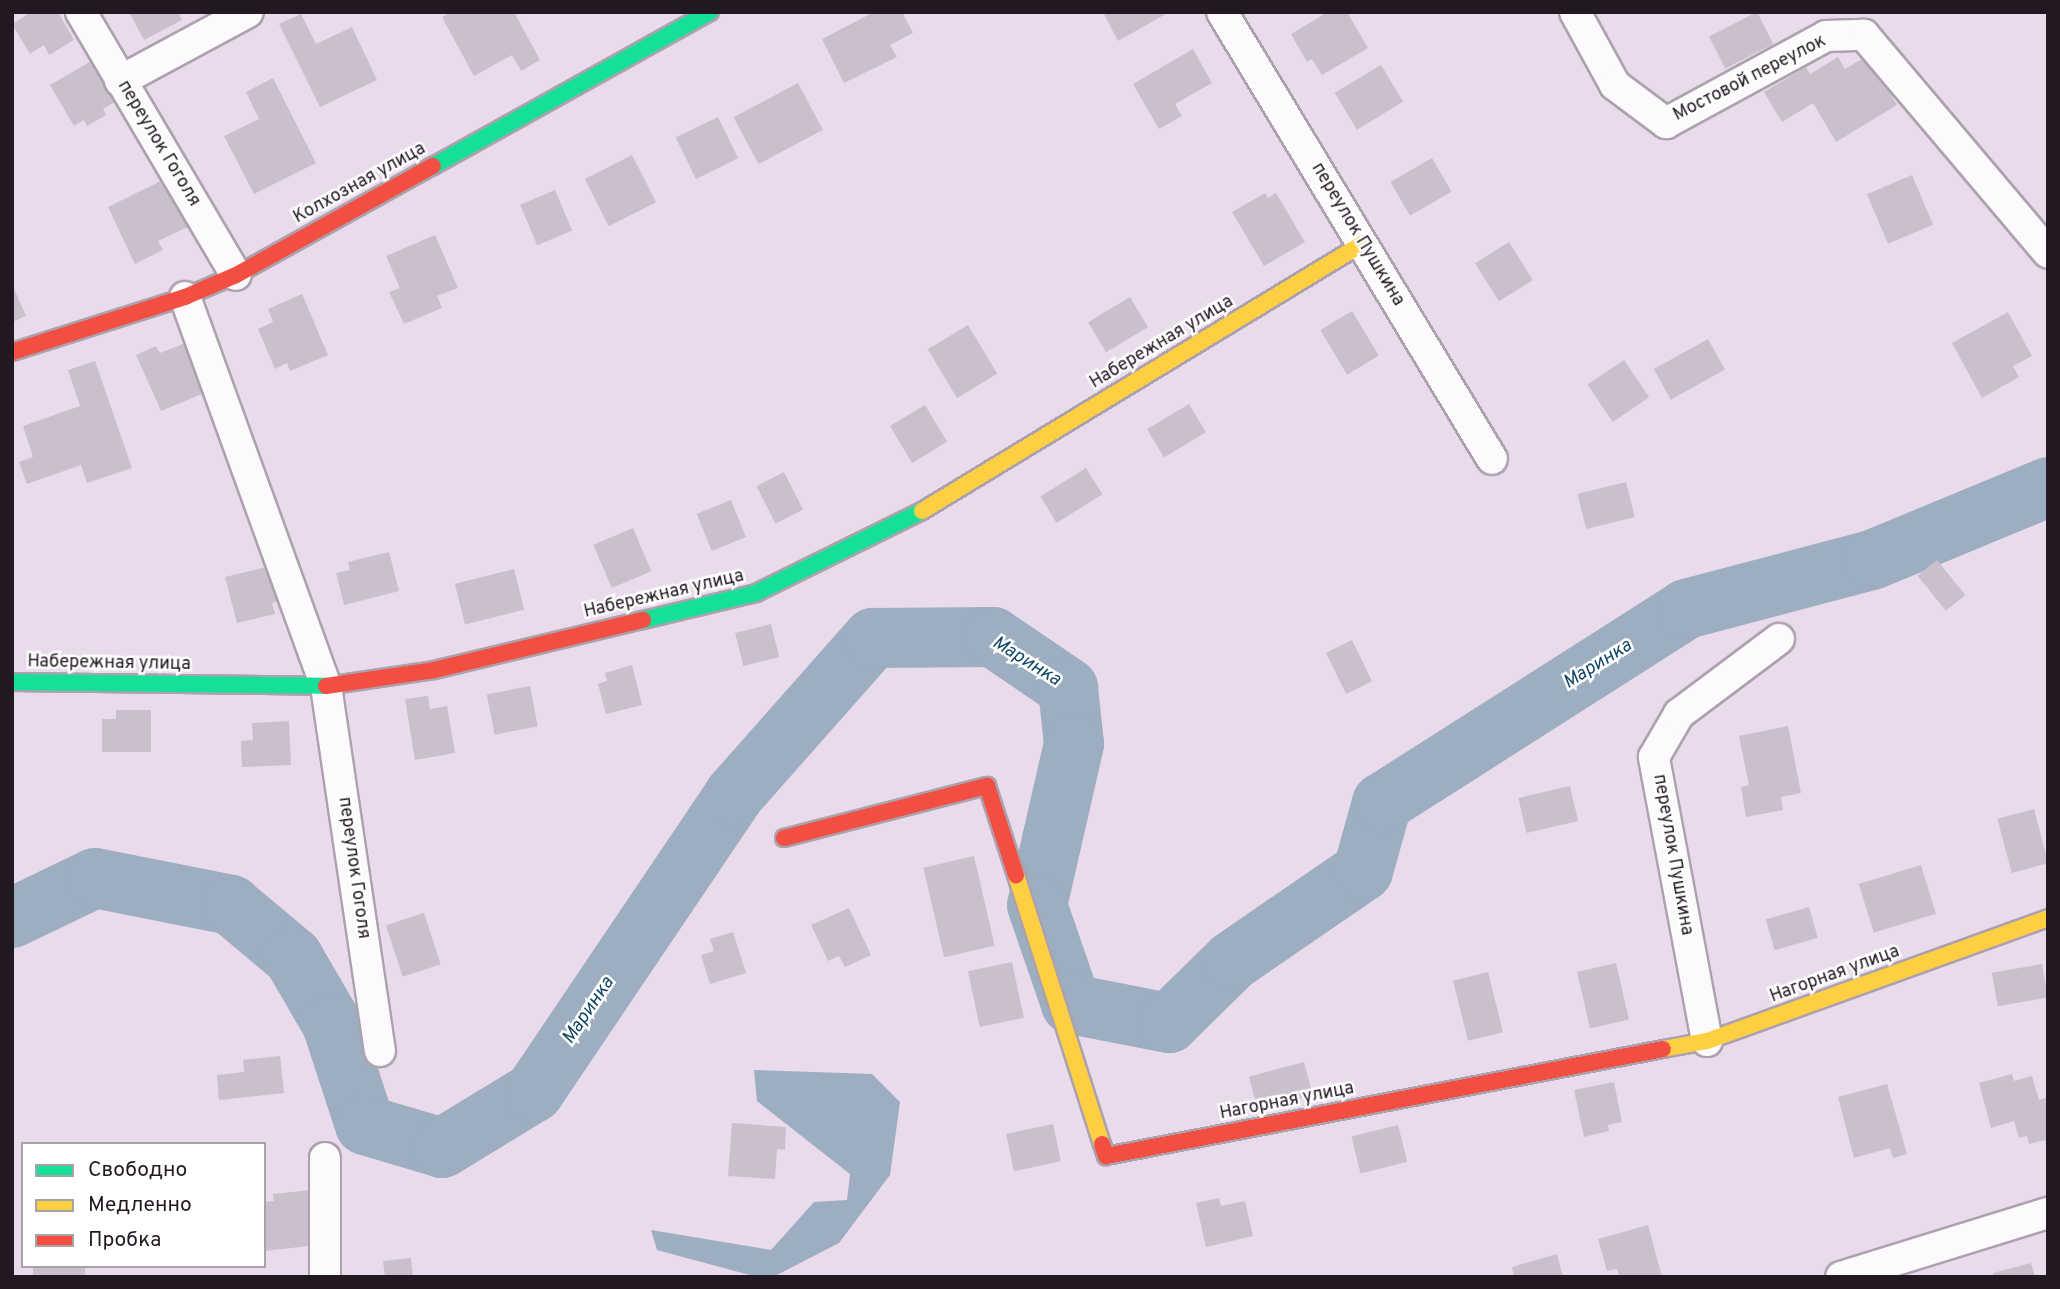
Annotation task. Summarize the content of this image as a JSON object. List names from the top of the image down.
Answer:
{
  "streets": {
    "street": [
      "Мостовой переулок",
      "переулок Гоголя",
      "Колхозная улица",
      "переулок Пушкина",
      "Набережная улица",
      "Нагорная улица"
    ]
  },
  "crossings": [
    ["переулок Гоголя", "Колхозная улица"],
    ["переулок Гоголя", "Набережная улица"],
    ["переулок Пушкина", "Набережная улица"],
    ["переулок Пушкина", "Нагорная улица"]
  ],
  "water": ["Маринка"],
  "legend": ["Свободно", "Медленно", "Пробка"]
}
